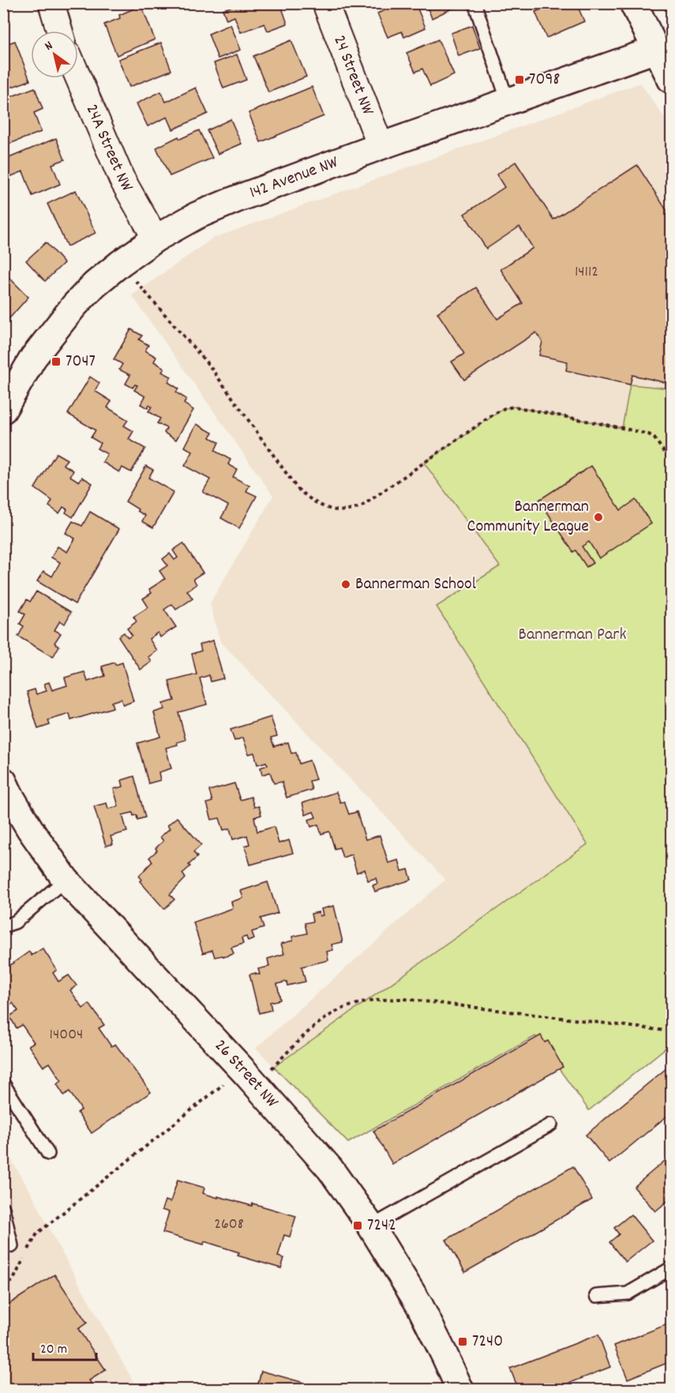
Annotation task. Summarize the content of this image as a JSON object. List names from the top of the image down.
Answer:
{
  "streets": {
    "street": [
      "24 Street NW",
      "24A Street NW",
      "142 Avenue NW",
      "26 Street NW"
    ]
  },
  "crossings": [
    ["24 Street NW", "142 Avenue NW"],
    ["24A Street NW", "142 Avenue NW"]
  ],
  "parks": ["Bannerman Park"],
  "places": {
    "transit": [
      "7098",
      "7047",
      "7242",
      "7240"
    ],
    "other": ["Bannerman Community League", "Bannerman School"]
  },
  "house_numbers": ["14112", "14004", "2608"],
  "scale_bar": "20 m",
  "north": "top left"
}
